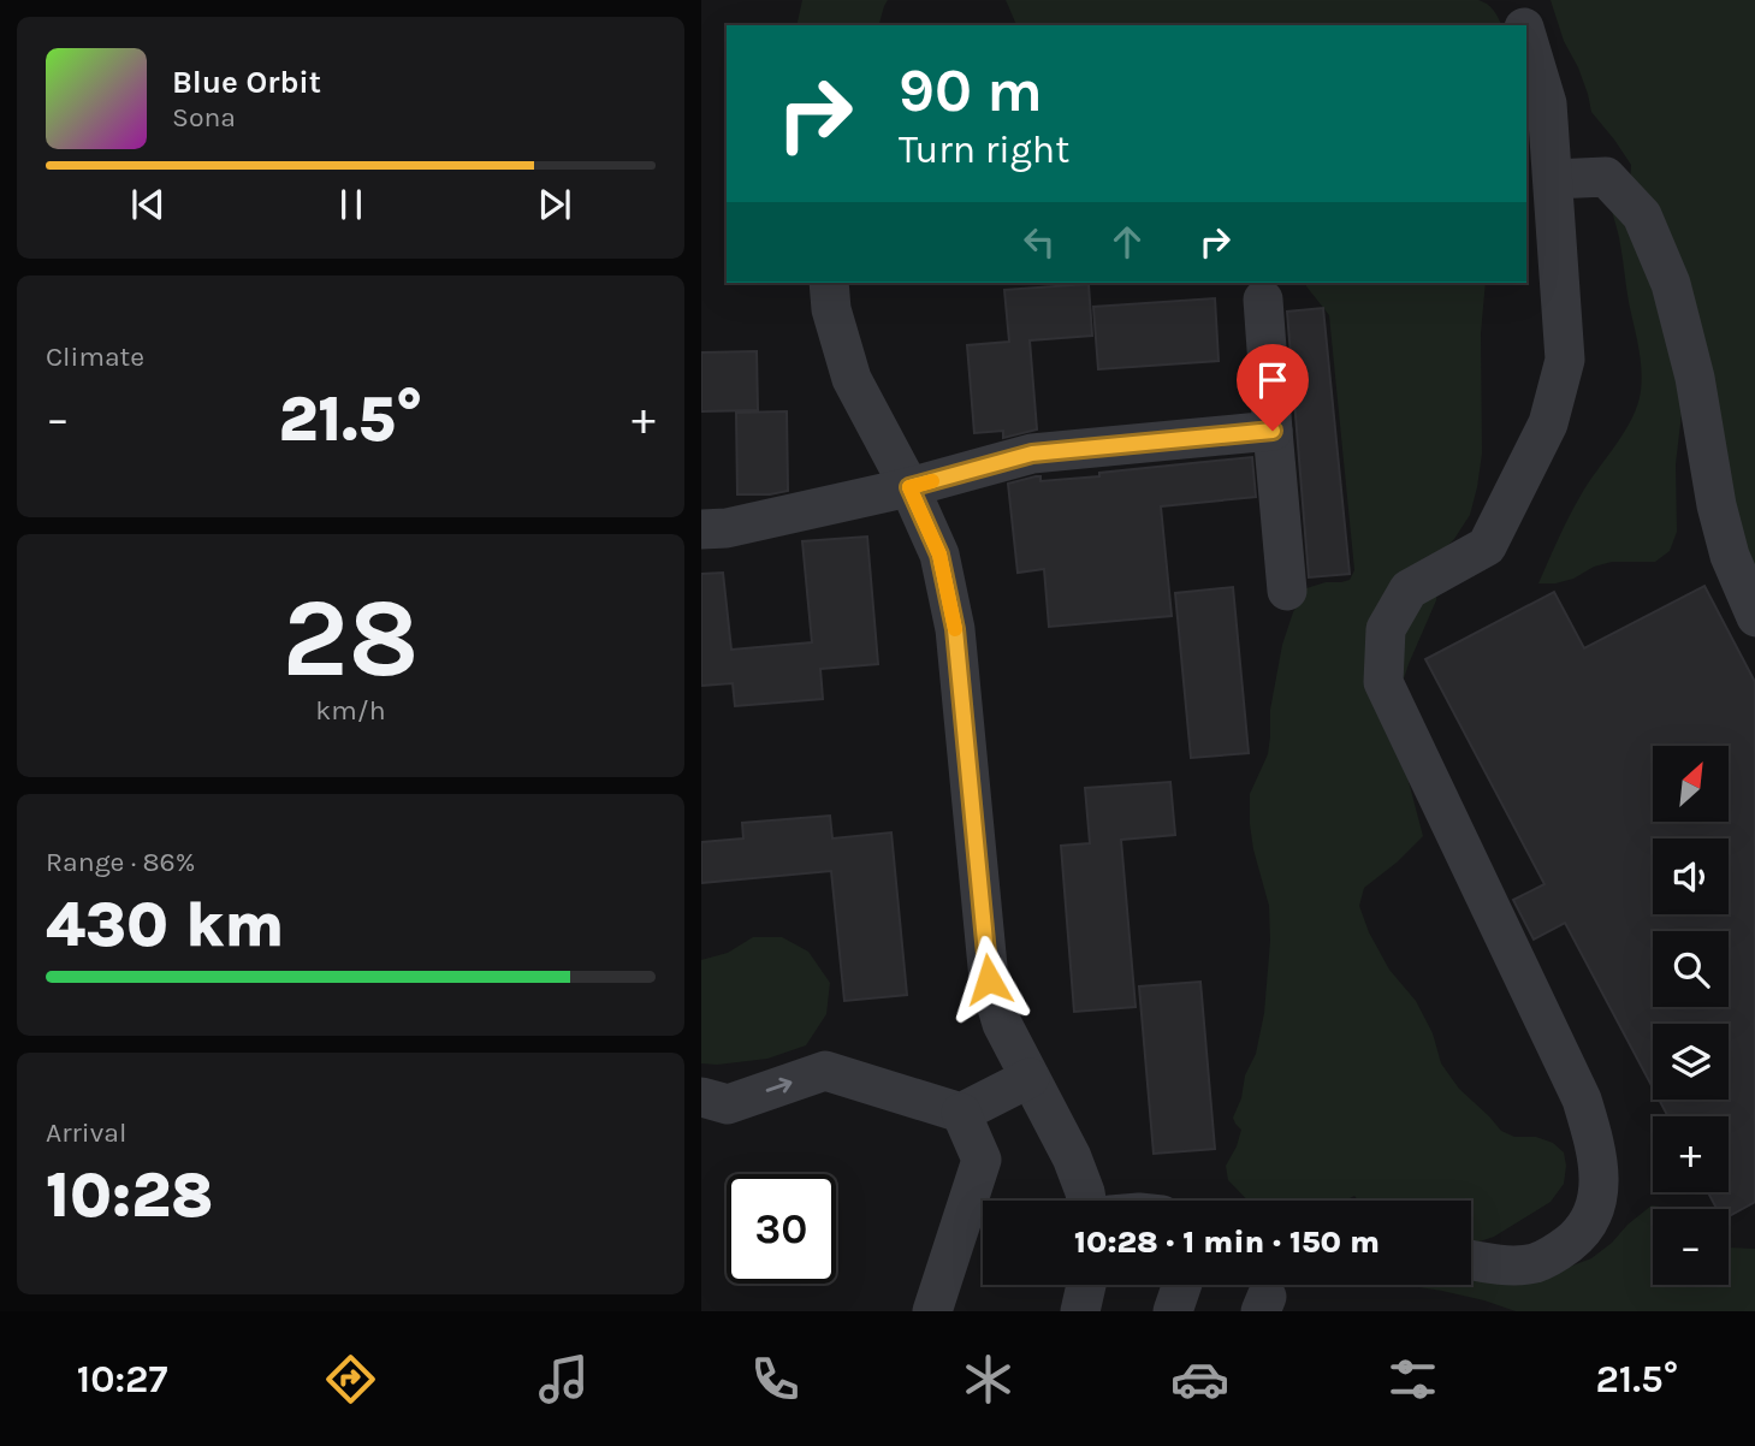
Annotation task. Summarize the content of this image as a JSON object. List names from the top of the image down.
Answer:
{
  "north": "top right",
  "page": {
    "turn": ["90 m", "Turn right"],
    "song": ["Blue Orbit", "Sona"],
    "tile": [
      "Climate",
      ["28", "km/h"],
      ["Range · 86%", "430 km"],
      ["Arrival", "10:28"]
    ],
    "heat": ["−", "21.5°", "+"],
    "map_buttons": ["+", "−"],
    "limit": "30",
    "trip": "10:28 · 1 min · 150 m",
    "tabs": ["10:27", "21.5°"]
  }
}
